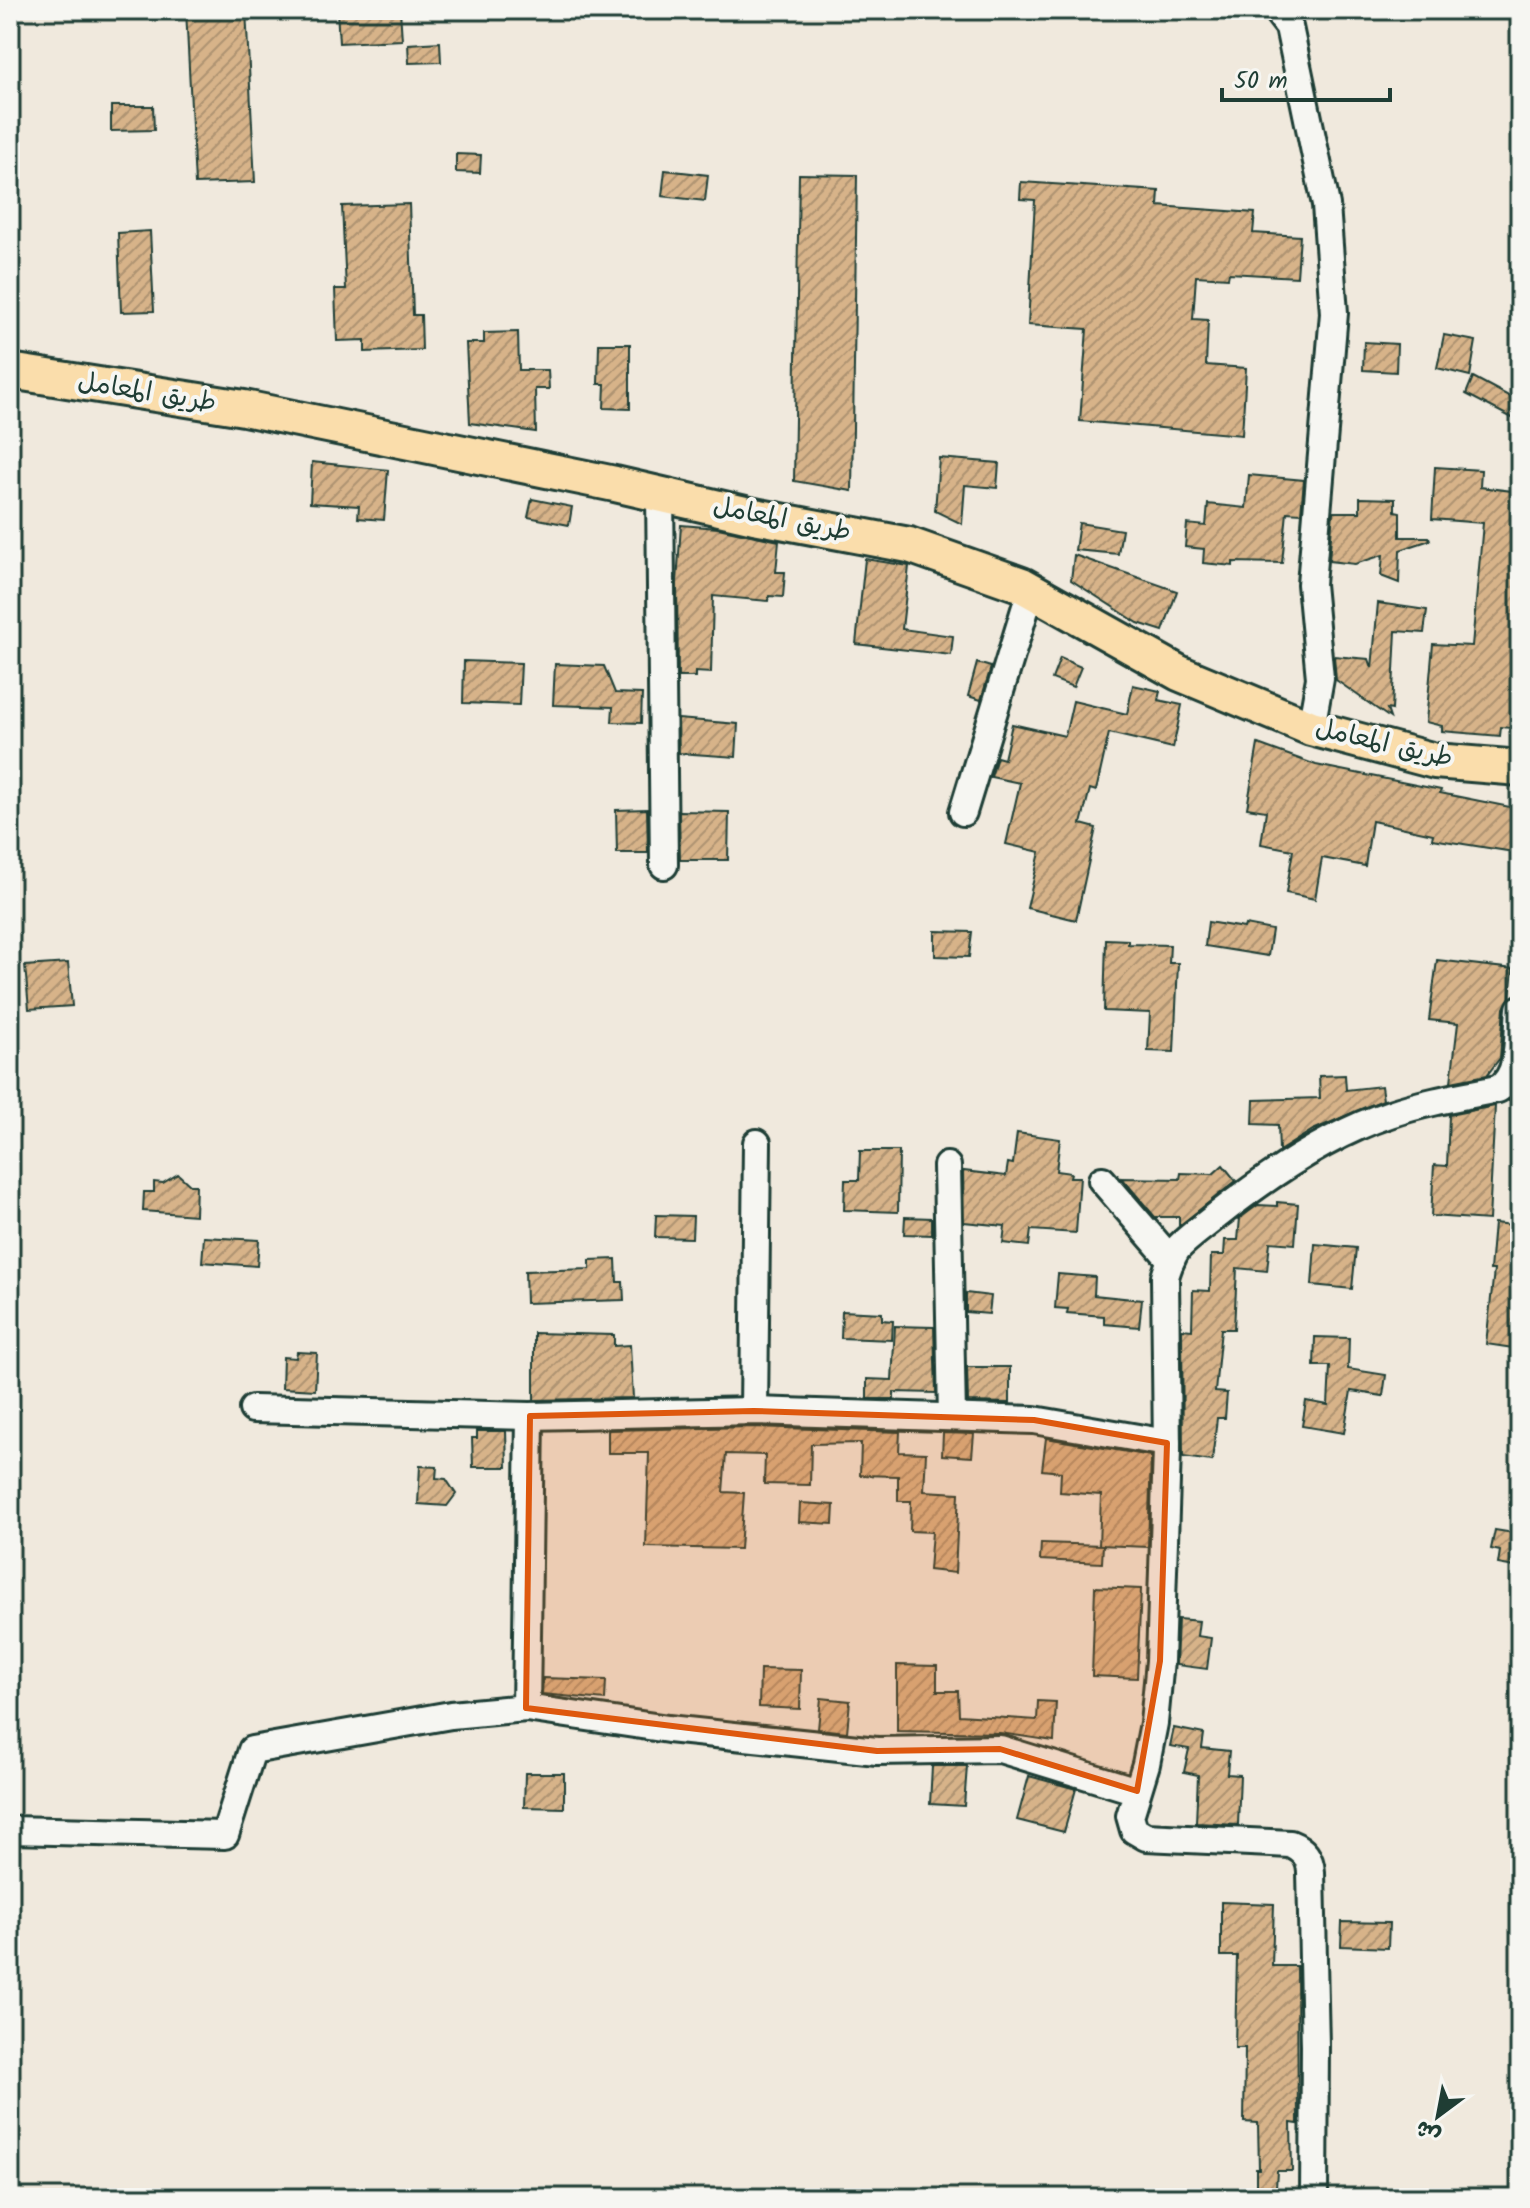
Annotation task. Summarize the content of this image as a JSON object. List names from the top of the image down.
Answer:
{
  "streets": {
    "main road": ["طريق المعامل"]
  },
  "scale_bar": "50 m",
  "north": "bottom left"
}
